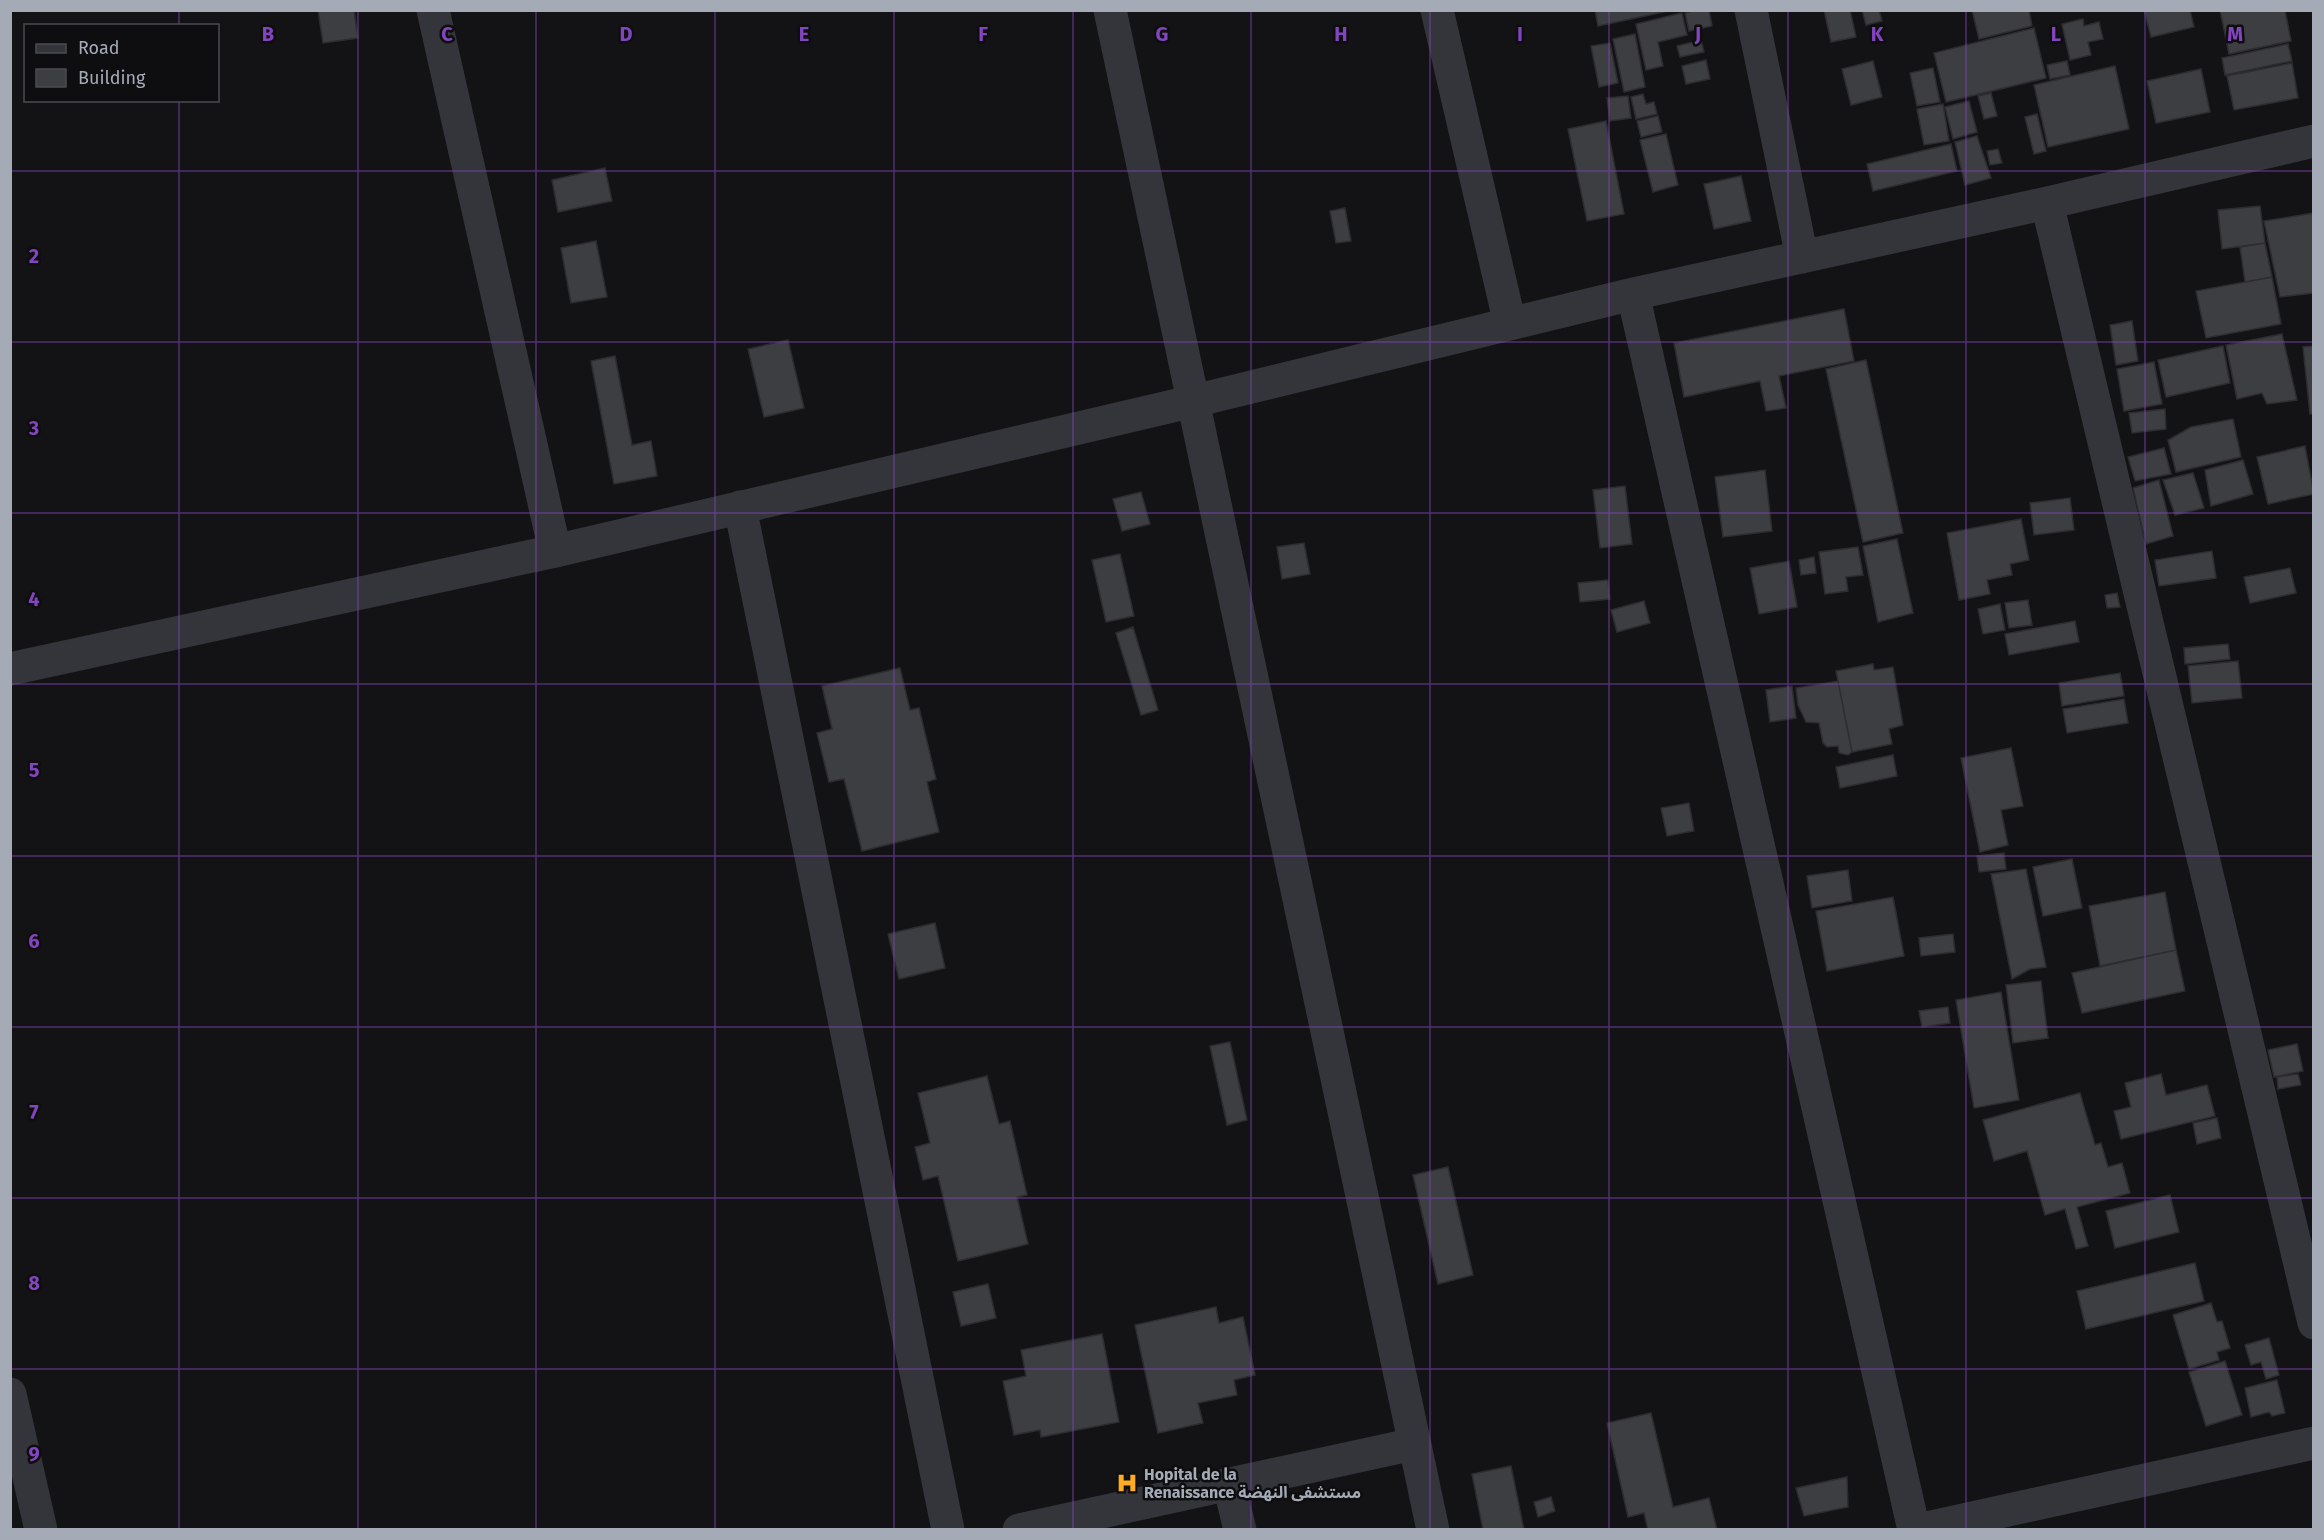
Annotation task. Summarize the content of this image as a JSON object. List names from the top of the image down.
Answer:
{
  "places": {
    "hospital": ["Hopital de la Renaissance مستشفى النهضة"]
  },
  "legend": ["Road", "Building"],
  "grid": {
    "columns": [
      "B",
      "C",
      "D",
      "E",
      "F",
      "G",
      "H",
      "I",
      "J",
      "K",
      "L",
      "M"
    ],
    "rows": [
      "2",
      "3",
      "4",
      "5",
      "6",
      "7",
      "8",
      "9"
    ]
  }
}
